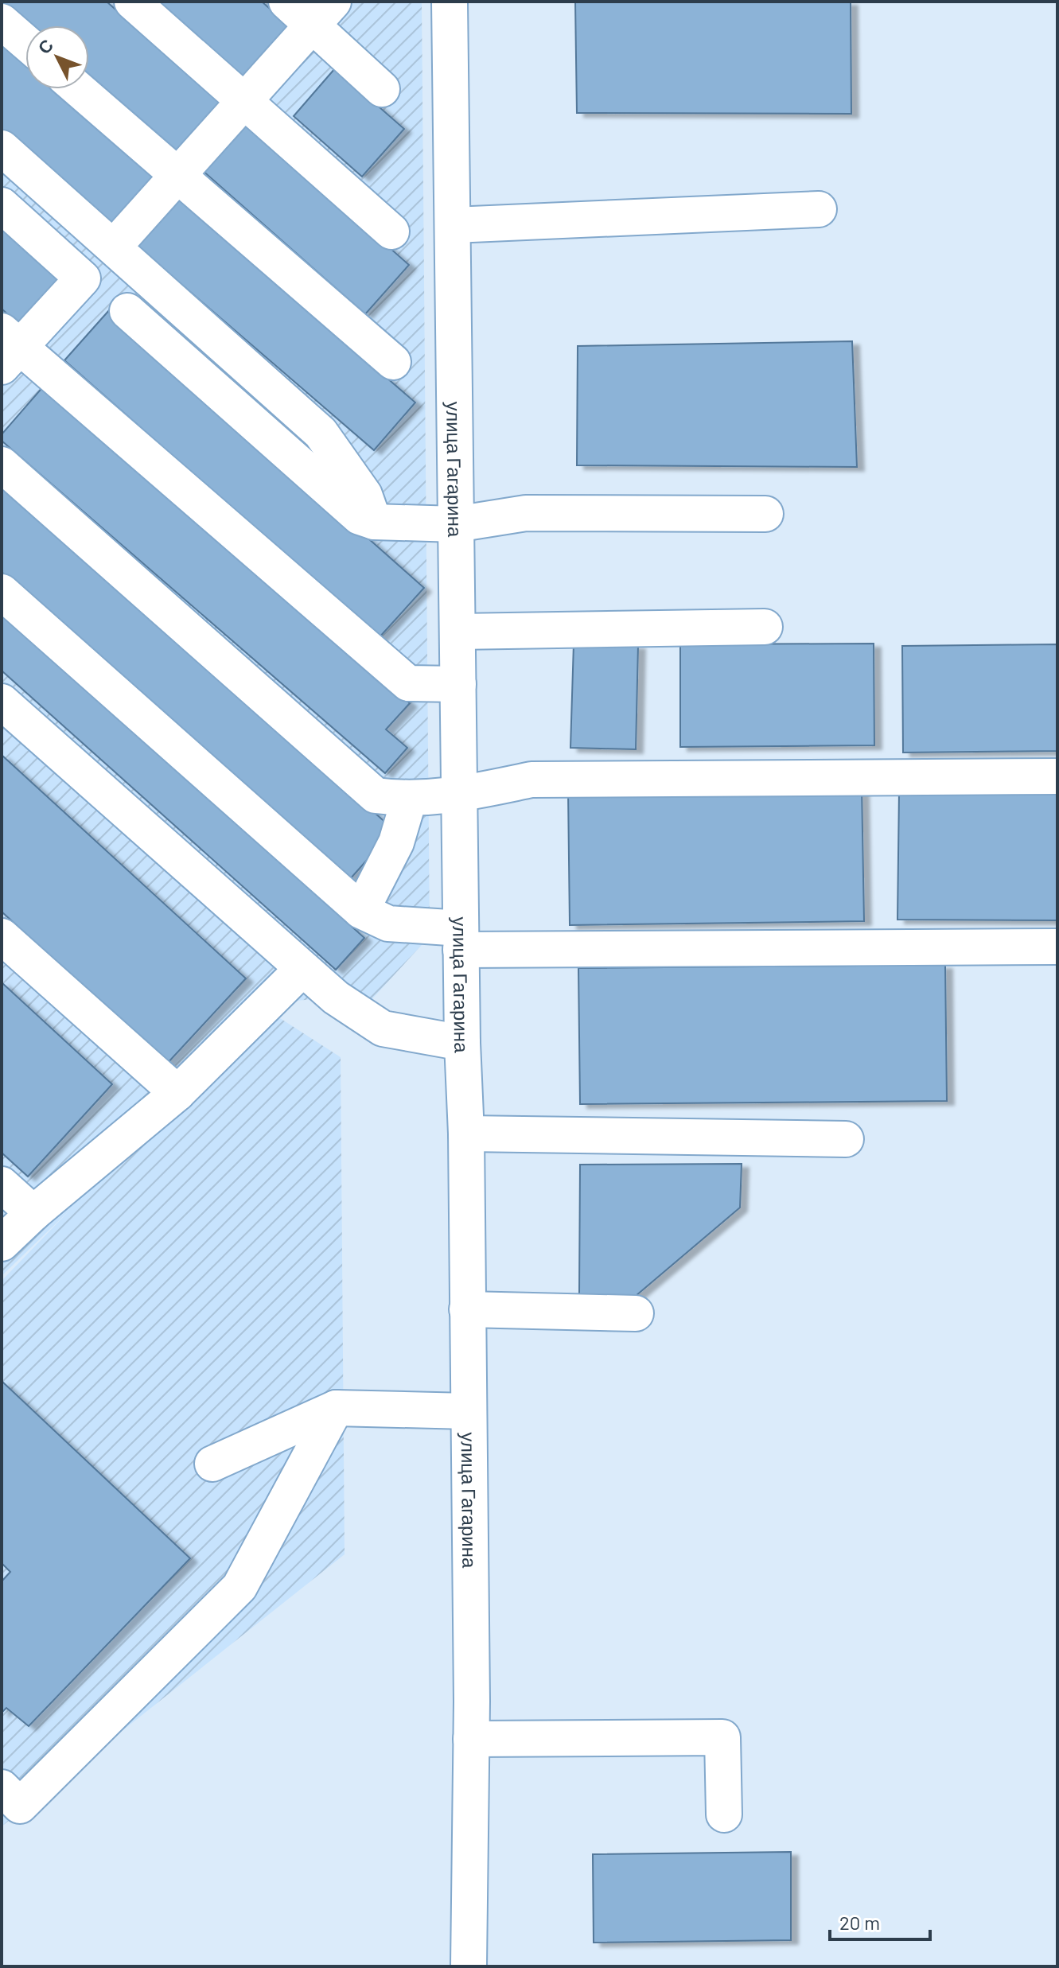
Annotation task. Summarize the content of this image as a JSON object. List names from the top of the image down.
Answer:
{
  "streets": {
    "street": ["улица Гагарина"]
  },
  "scale_bar": "20 m",
  "north": "top left"
}
